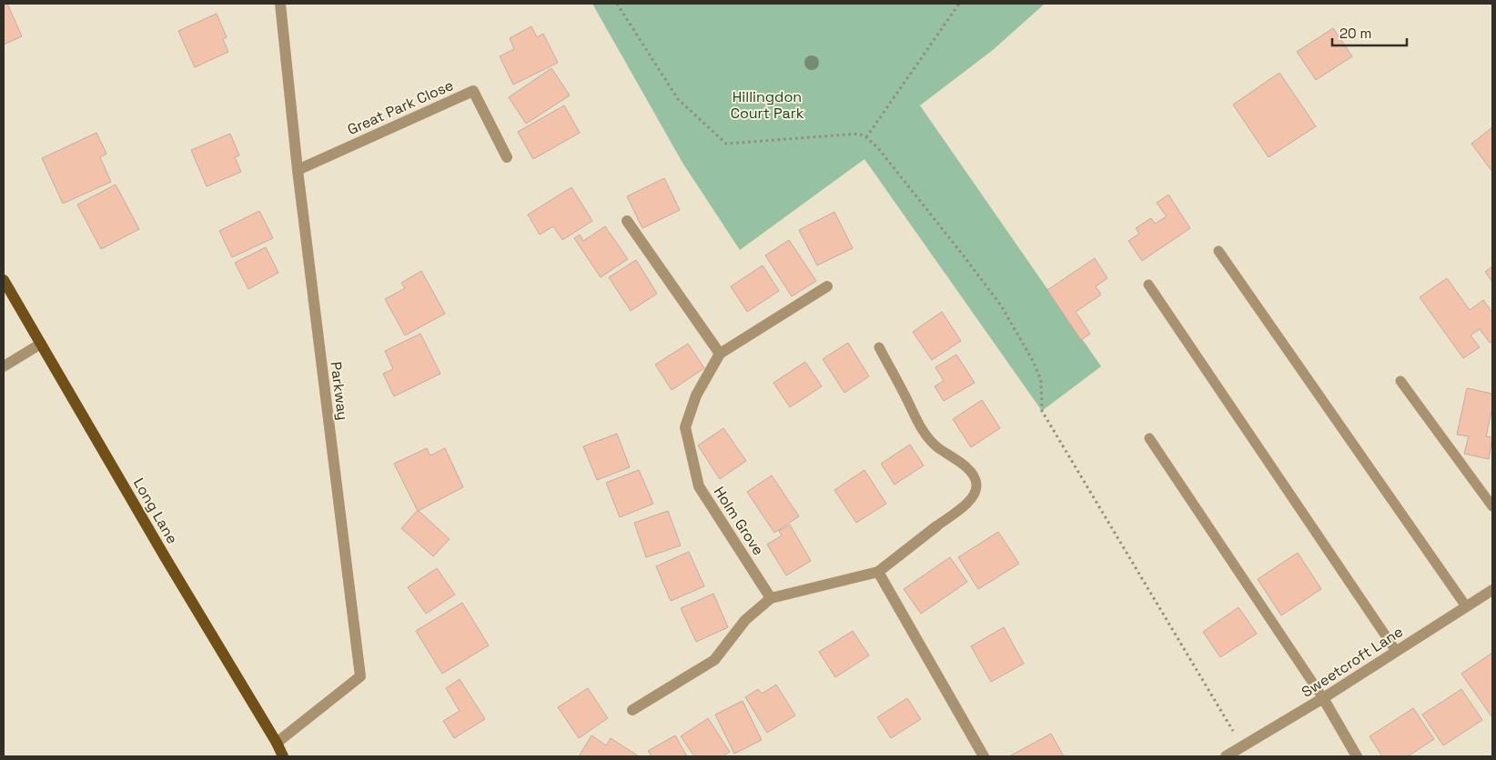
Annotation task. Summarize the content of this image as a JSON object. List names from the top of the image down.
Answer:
{
  "streets": {
    "main road": ["Long Lane"],
    "street": [
      "Great Park Close",
      "Parkway",
      "Holm Grove",
      "Sweetcroft Lane"
    ]
  },
  "crossings": [
    ["Great Park Close", "Parkway"],
    ["Parkway", "Long Lane"]
  ],
  "parks": ["Hillingdon Court Park"],
  "scale_bar": "20 m"
}
